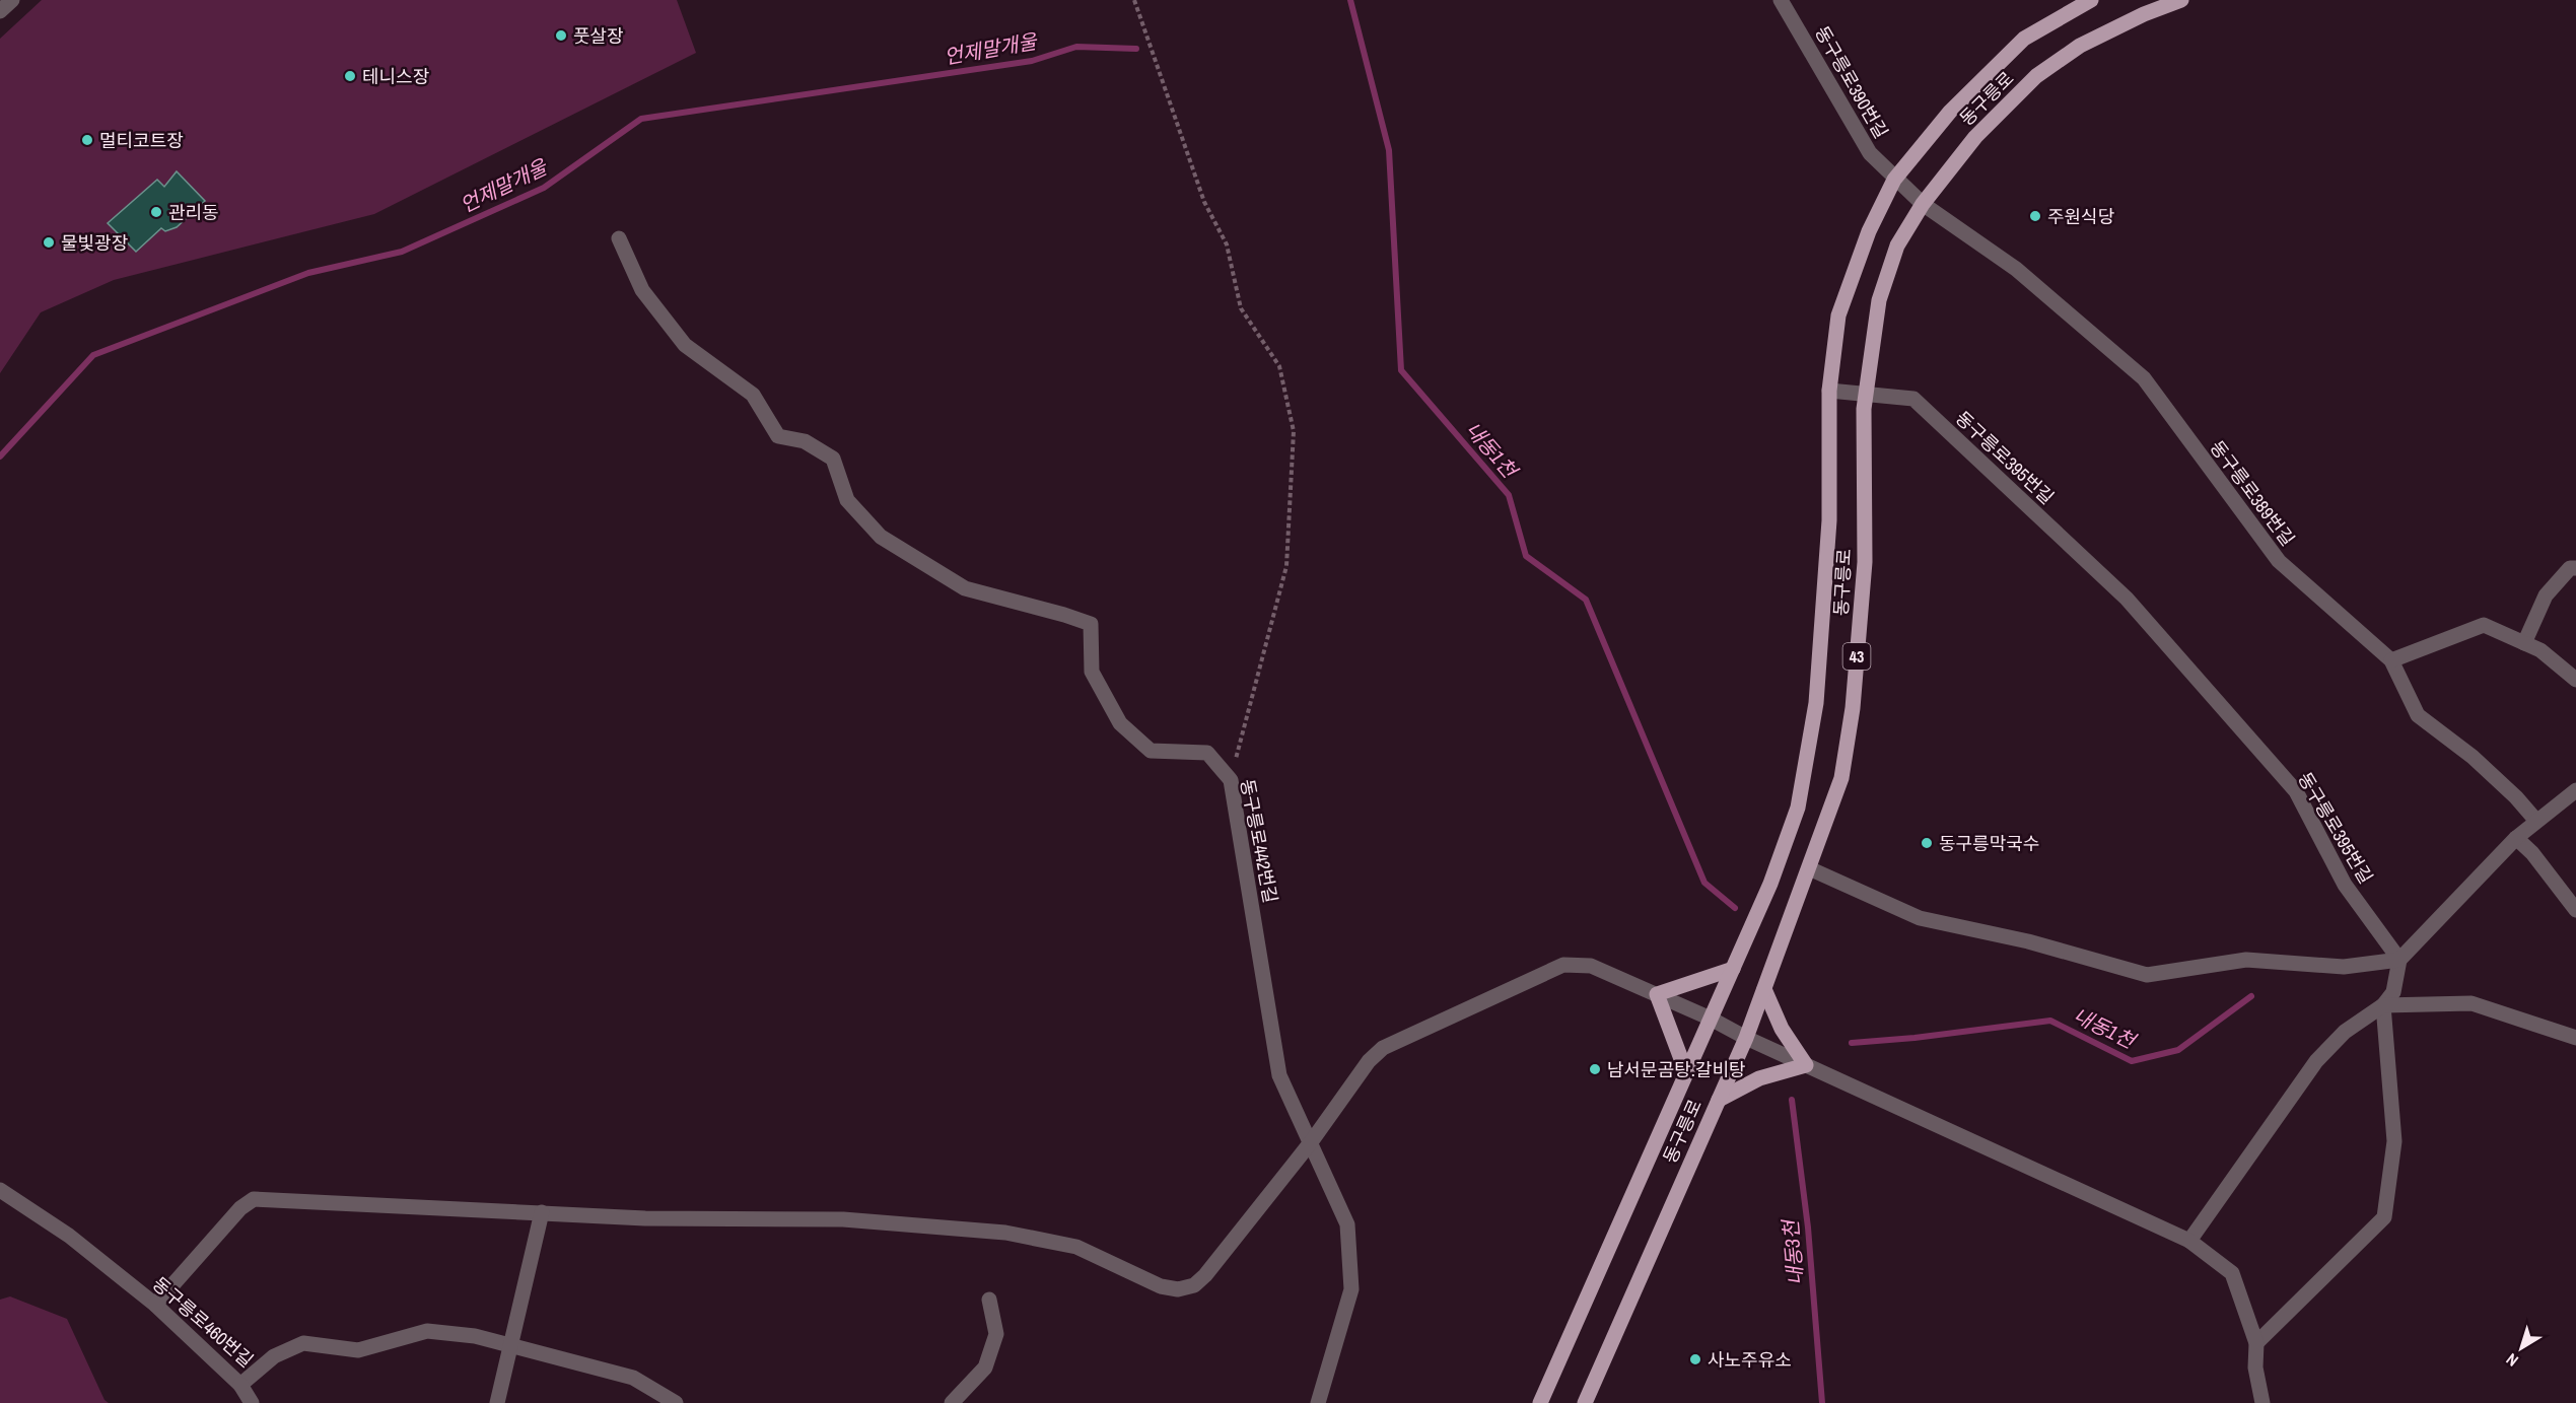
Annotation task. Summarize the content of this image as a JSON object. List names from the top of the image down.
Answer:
{
  "streets": {
    "main road": ["동구릉로", "43"],
    "street": [
      "동구릉로390번길",
      "동구릉로395번길",
      "동구릉로389번길",
      "동구릉로442번길",
      "동구릉로460번길"
    ]
  },
  "crossings": [
    ["동구릉로390번길", "동구릉로"],
    ["동구릉로390번길", "동구릉로389번길"],
    ["동구릉로", "동구릉로395번길"],
    ["동구릉로", "동구릉로389번길"]
  ],
  "water": ["언제말개울", "내동1천", "내동3천"],
  "places": [
    "풋살장",
    "테니스장",
    "멀티코트장",
    "관리동",
    "주원식당",
    "물빛광장",
    "동구릉막국수",
    "남서문곰탕.갈비탕",
    "사노주유소"
  ],
  "north": "bottom left"
}
